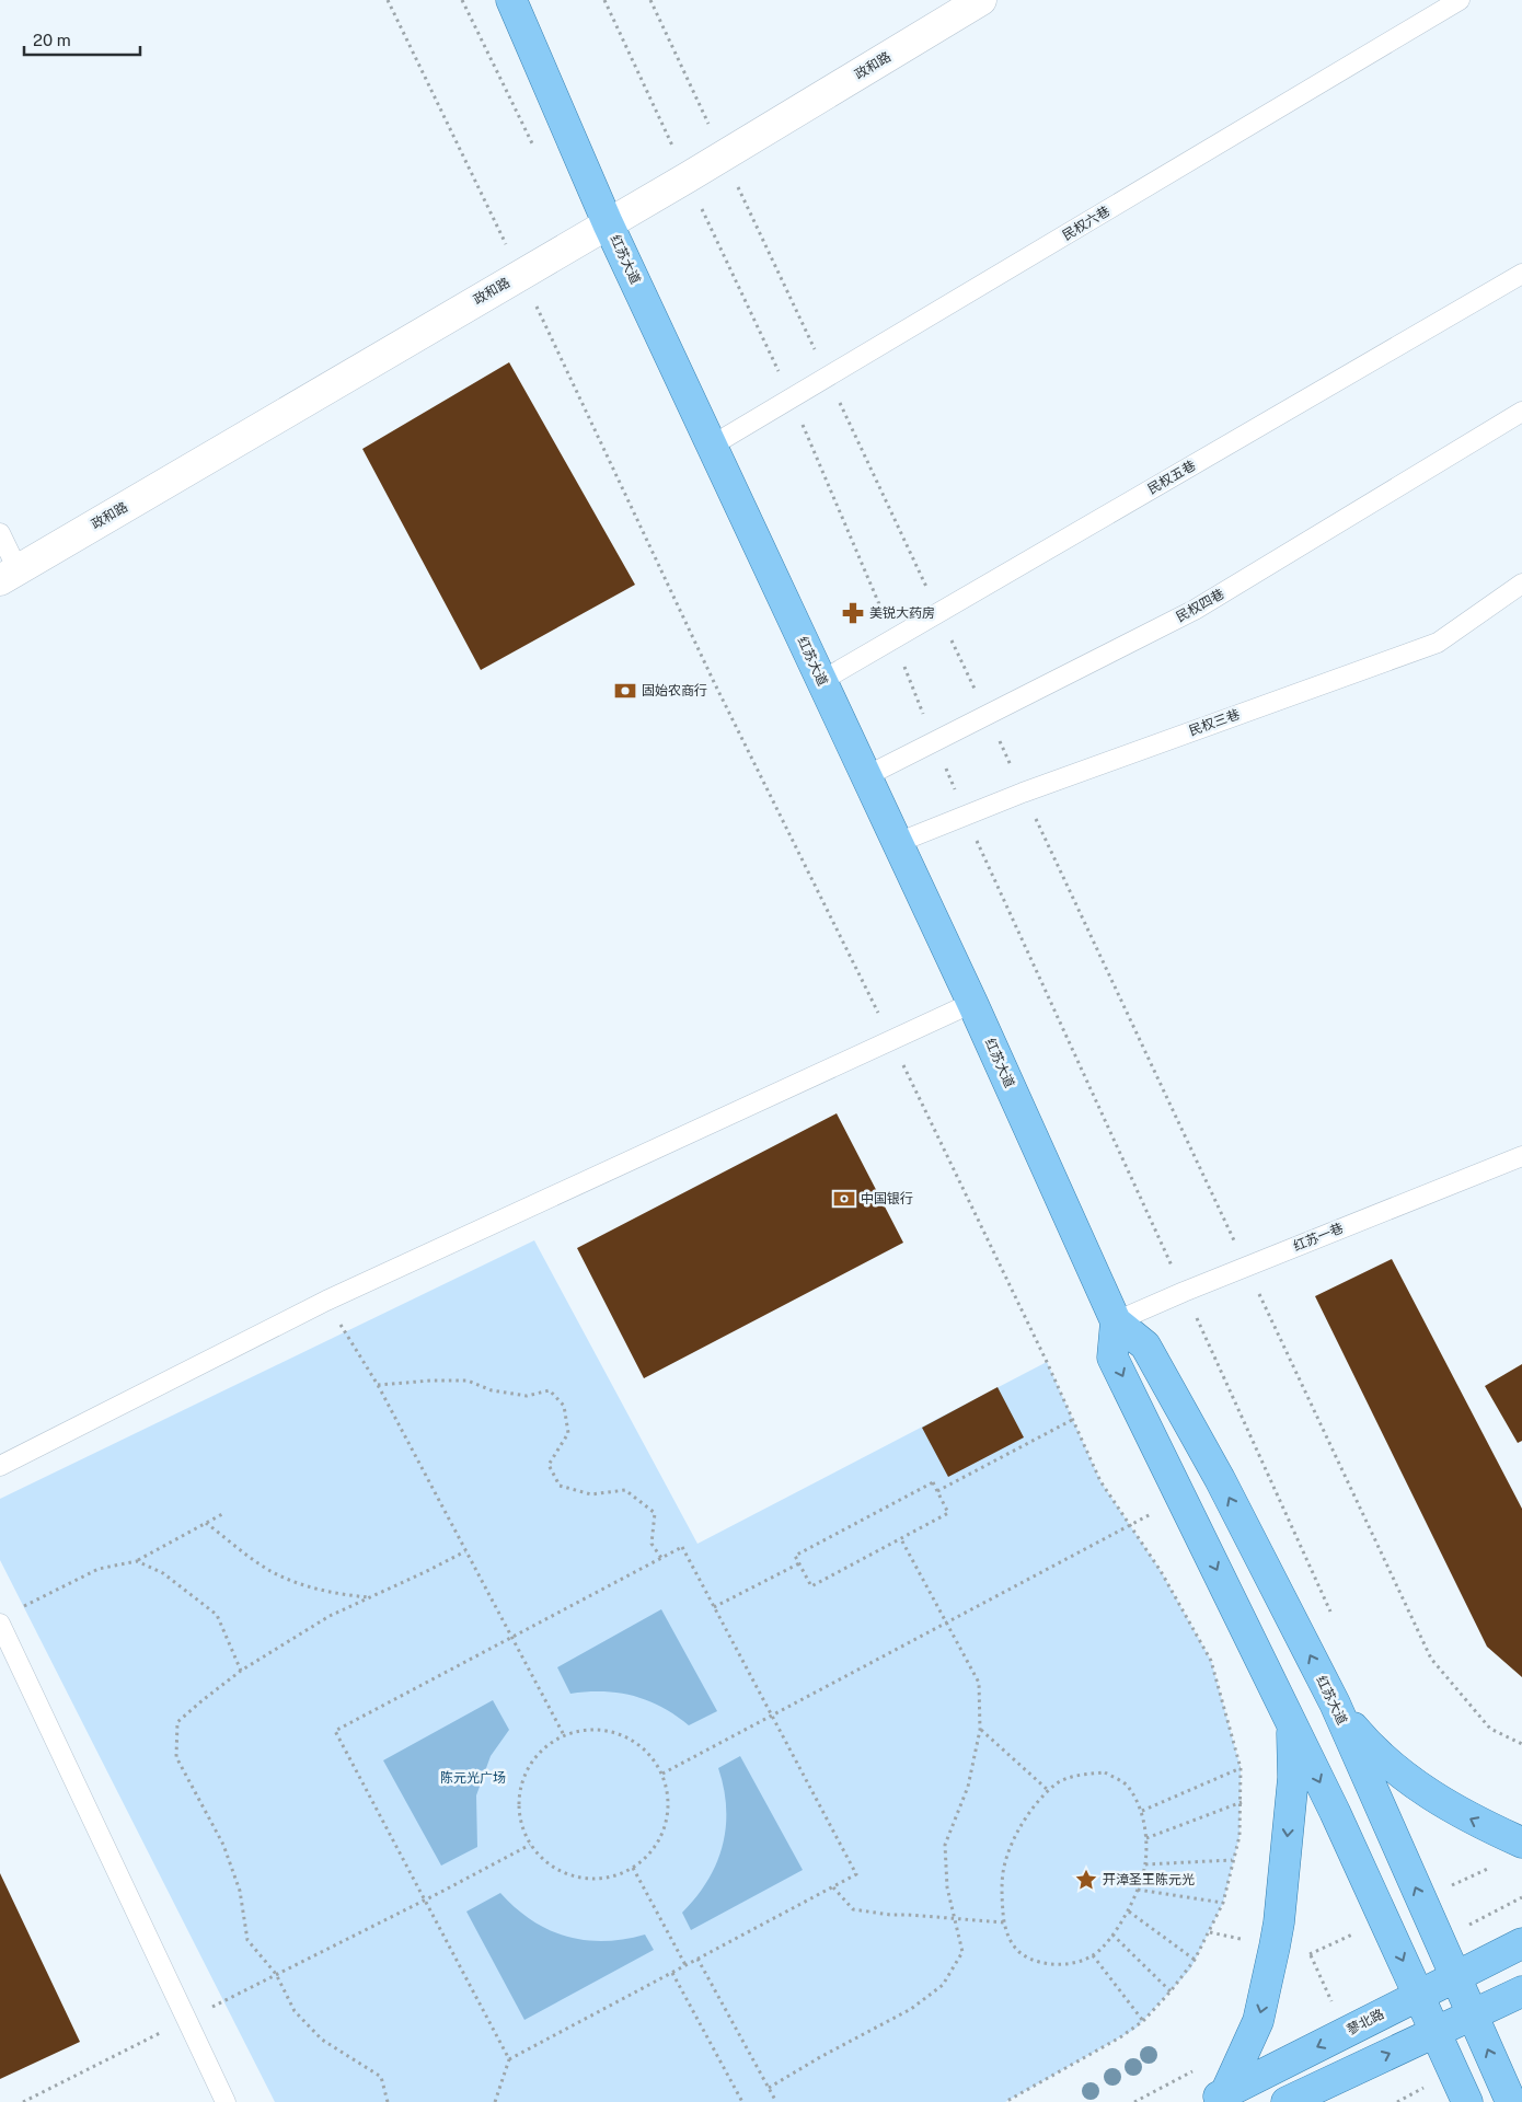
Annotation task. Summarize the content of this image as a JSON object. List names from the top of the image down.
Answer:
{
  "streets": {
    "main road": ["红苏大道", "蓼北路"],
    "street": ["政和路"],
    "lane": [
      "民权六巷",
      "民权五巷",
      "民权四巷",
      "民权三巷",
      "红苏一巷"
    ]
  },
  "crossings": [
    ["政和路", "红苏大道"],
    ["民权六巷", "红苏大道"],
    ["红苏大道", "民权五巷"],
    ["红苏大道", "民权四巷"],
    ["红苏大道", "民权三巷"],
    ["红苏大道", "红苏一巷"],
    ["红苏大道", "蓼北路"]
  ],
  "parks": ["陈元光广场"],
  "places": {
    "pharmacy": ["美锐大药房"],
    "bank": ["固始农商行", "中国银行"],
    "place": ["开漳圣王陈元光"]
  },
  "scale_bar": "20 m"
}
